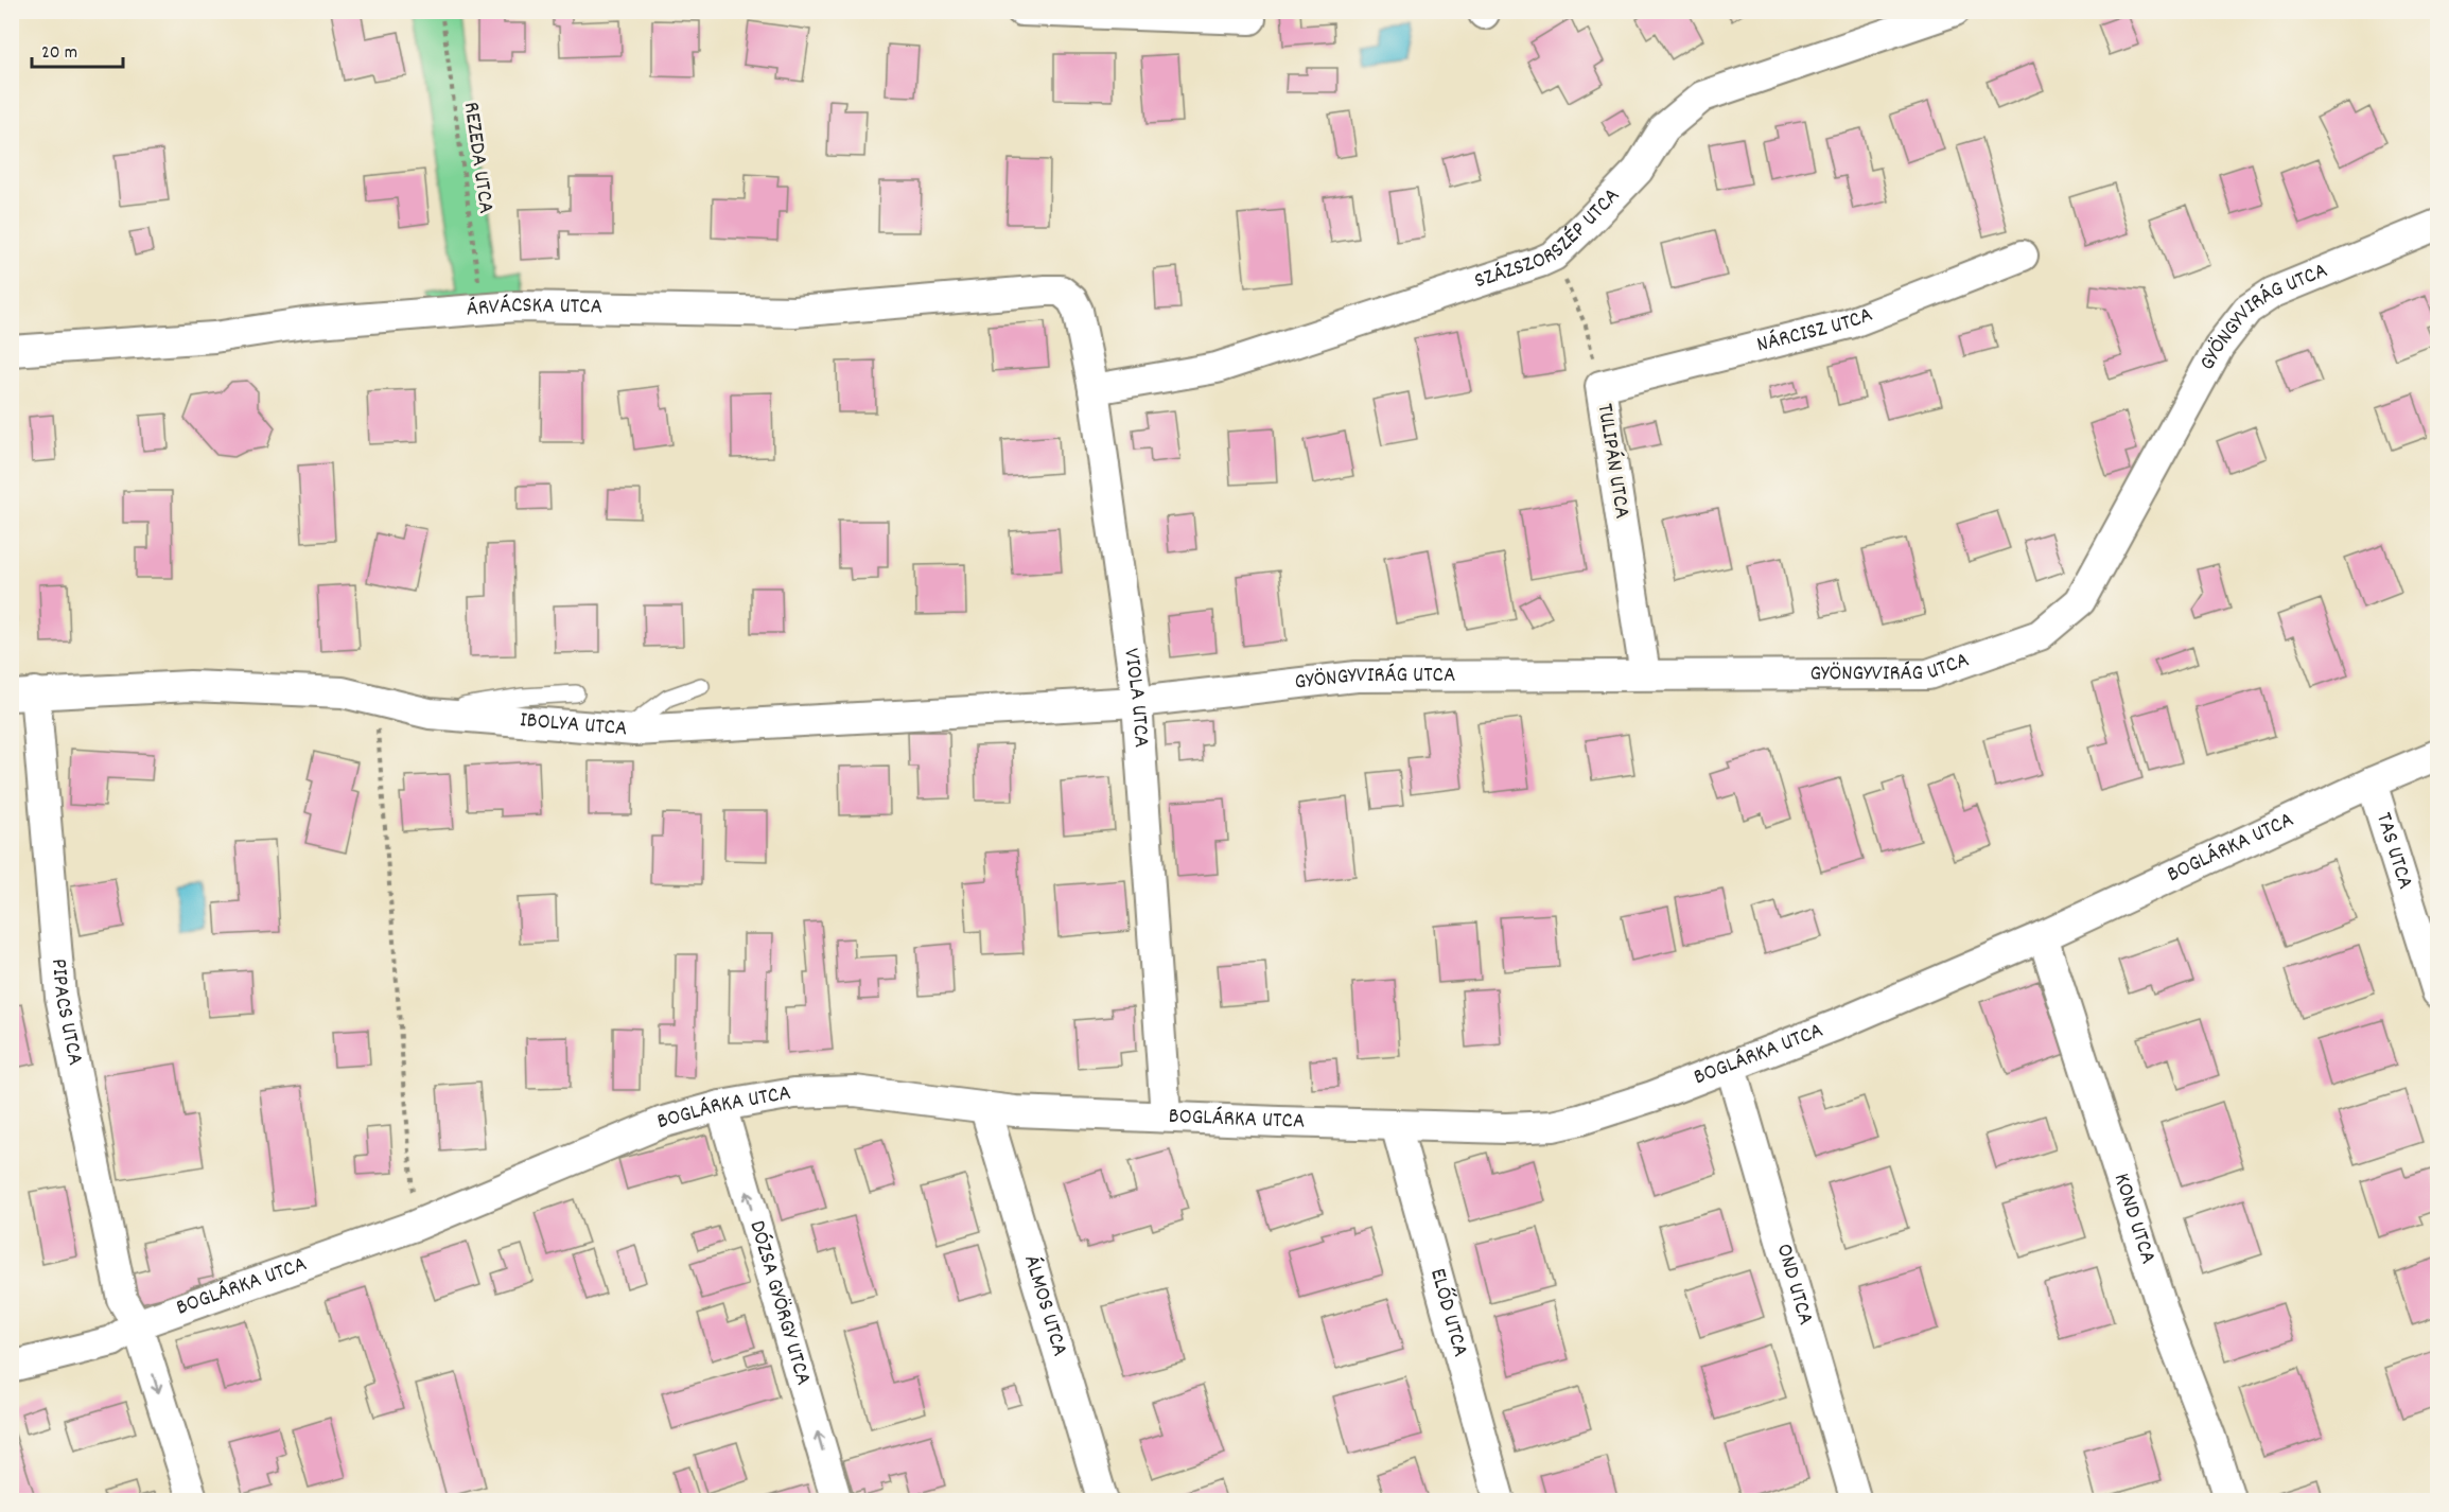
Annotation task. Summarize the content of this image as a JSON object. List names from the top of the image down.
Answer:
{
  "streets": {
    "street": [
      "SZÁZSZORSZÉP UTCA",
      "ÁRVÁCSKA UTCA",
      "GYÖNGYVIRÁG UTCA",
      "NÁRCISZ UTCA",
      "TULIPÁN UTCA",
      "VIOLA UTCA",
      "IBOLYA UTCA",
      "BOGLÁRKA UTCA",
      "TAS UTCA",
      "PIPACS UTCA",
      "KOND UTCA",
      "OND UTCA",
      "DÓZSA GYÖRGY UTCA",
      "ÁLMOS UTCA",
      "ELŐD UTCA"
    ],
    "path": ["REZEDA UTCA"]
  },
  "crossings": [
    ["REZEDA UTCA", "ÁRVÁCSKA UTCA"],
    ["SZÁZSZORSZÉP UTCA", "TULIPÁN UTCA"],
    ["SZÁZSZORSZÉP UTCA", "VIOLA UTCA"],
    ["ÁRVÁCSKA UTCA", "VIOLA UTCA"],
    ["GYÖNGYVIRÁG UTCA", "TULIPÁN UTCA"],
    ["GYÖNGYVIRÁG UTCA", "VIOLA UTCA"],
    ["GYÖNGYVIRÁG UTCA", "IBOLYA UTCA"],
    ["NÁRCISZ UTCA", "TULIPÁN UTCA"],
    ["VIOLA UTCA", "IBOLYA UTCA"],
    ["VIOLA UTCA", "BOGLÁRKA UTCA"],
    ["IBOLYA UTCA", "PIPACS UTCA"],
    ["BOGLÁRKA UTCA", "TAS UTCA"],
    ["BOGLÁRKA UTCA", "PIPACS UTCA"],
    ["BOGLÁRKA UTCA", "KOND UTCA"],
    ["BOGLÁRKA UTCA", "OND UTCA"],
    ["BOGLÁRKA UTCA", "DÓZSA GYÖRGY UTCA"],
    ["BOGLÁRKA UTCA", "ÁLMOS UTCA"],
    ["BOGLÁRKA UTCA", "ELŐD UTCA"]
  ],
  "one_way": ["DÓZSA GYÖRGY UTCA"],
  "scale_bar": "20 m"
}
